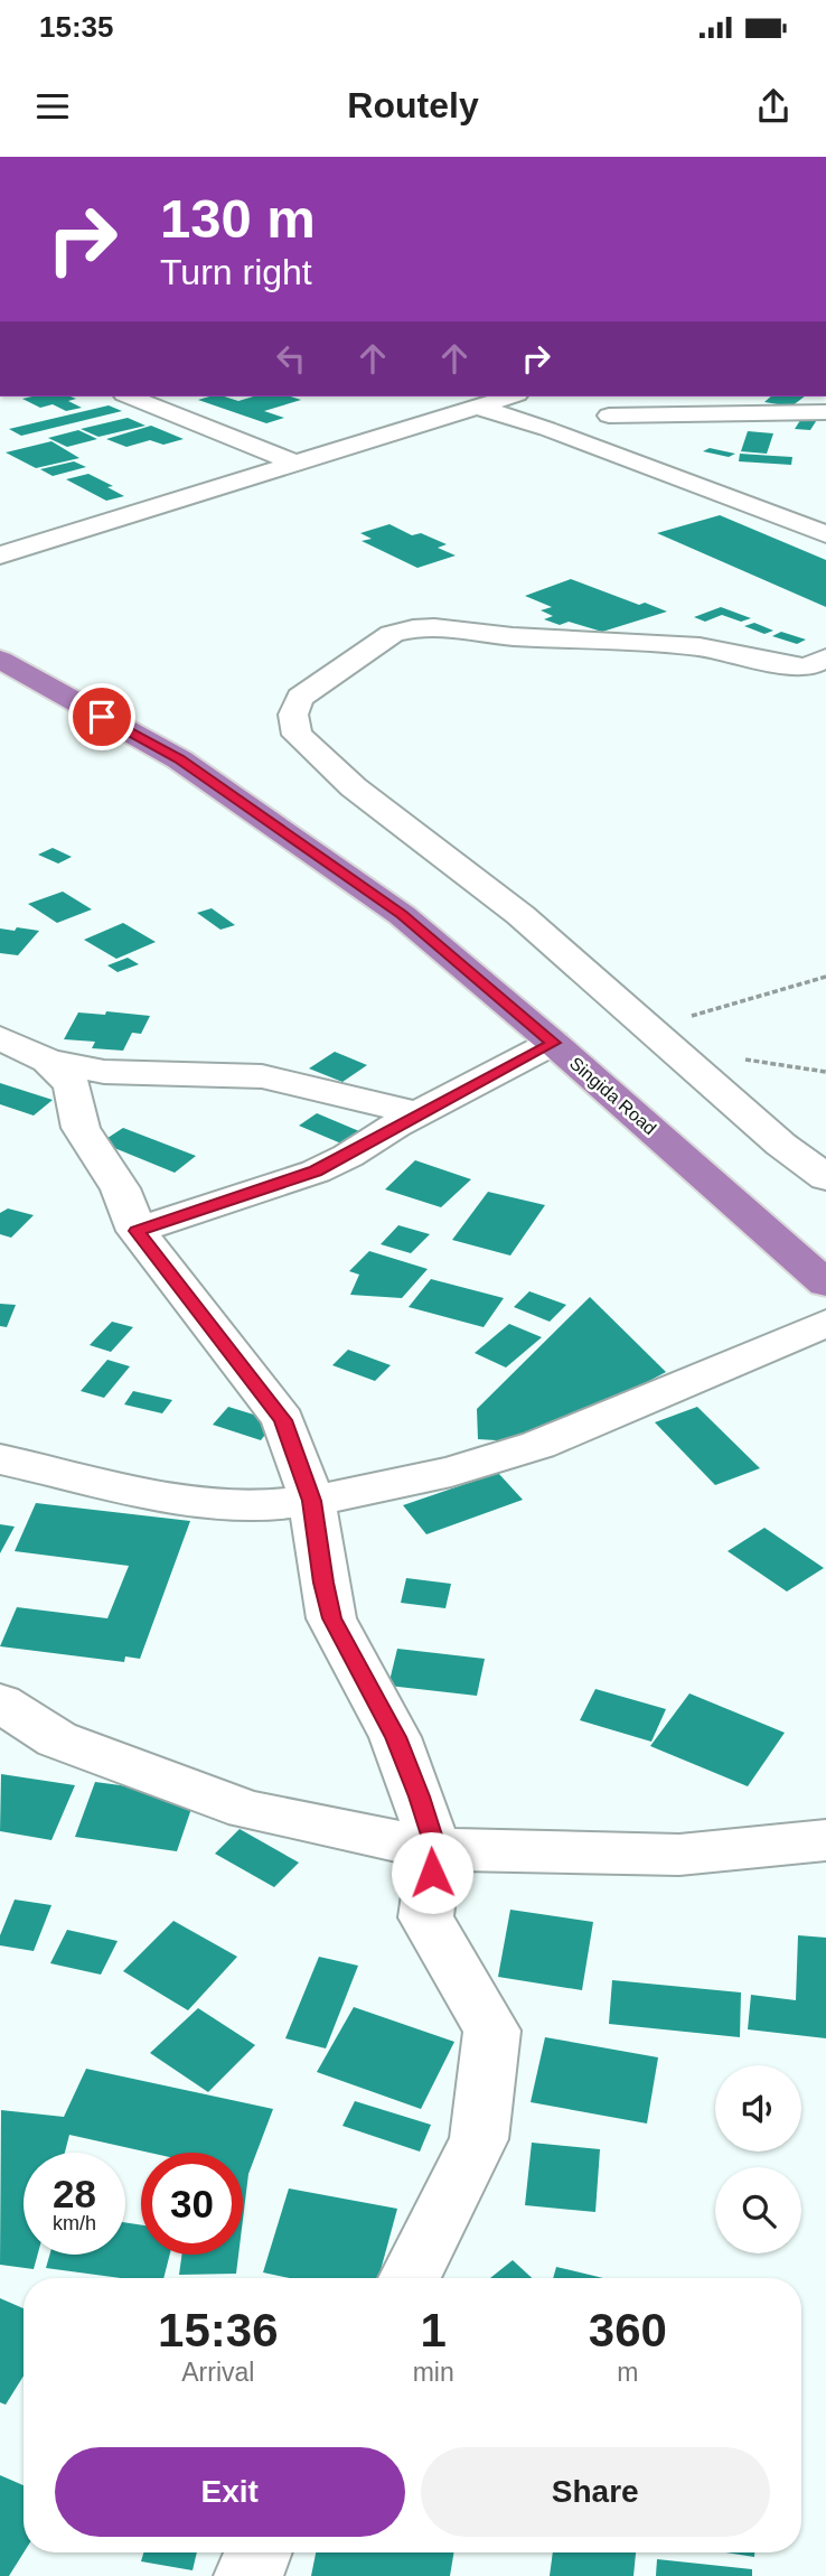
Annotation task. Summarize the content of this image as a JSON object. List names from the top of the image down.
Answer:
{
  "streets": {
    "highway": ["Singida Road"]
  },
  "page": {
    "status": "15:35",
    "header": "Routely",
    "turn": ["130 m", "Turn right"],
    "speed": "28 km/h",
    "limit": "30",
    "eta": [
      "15:36",
      "Arrival",
      "1",
      "min",
      "360",
      "m"
    ],
    "buttons": ["Exit", "Share"]
  }
}
